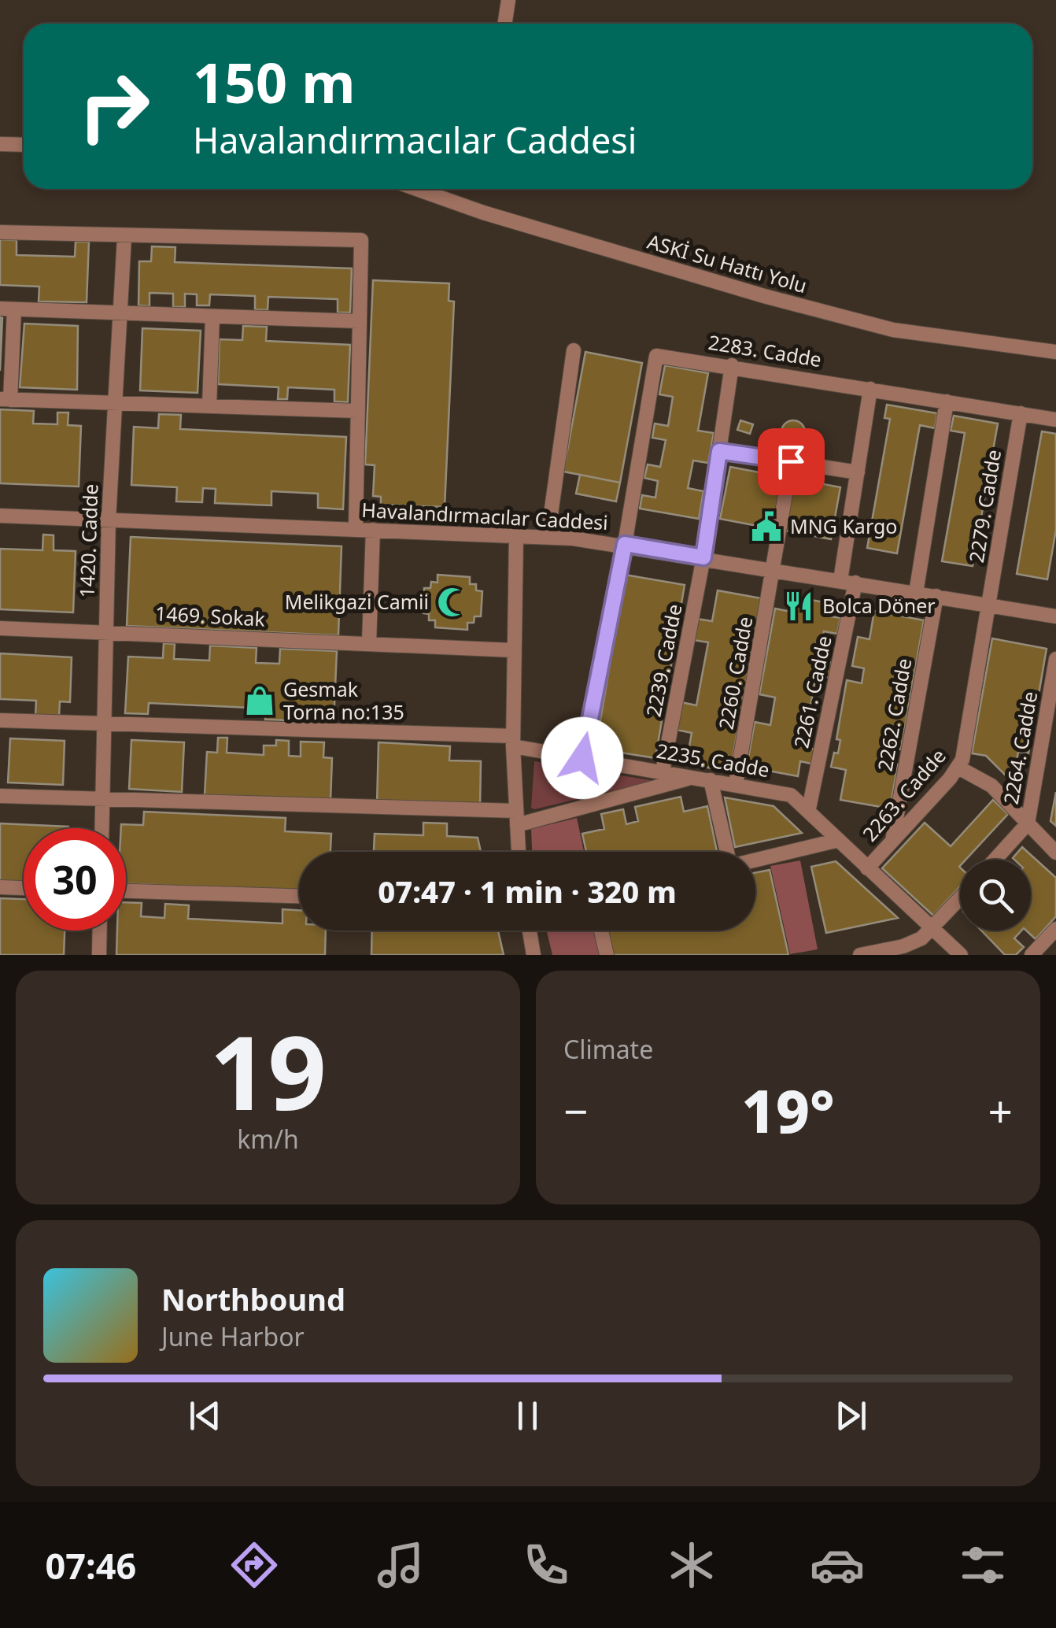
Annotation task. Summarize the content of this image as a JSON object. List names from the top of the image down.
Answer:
{
  "streets": {
    "street": [
      "ASKİ Su Hattı Yolu",
      "2283. Cadde",
      "2279. Cadde",
      "Havalandırmacılar Caddesi",
      "1420. Cadde",
      "1469. Sokak",
      "2239. Cadde",
      "2260. Cadde",
      "2261. Cadde",
      "2262. Cadde",
      "2264. Cadde",
      "2235. Cadde",
      "2263. Cadde"
    ]
  },
  "crossings": [
    ["2283. Cadde", "2279. Cadde"],
    ["2283. Cadde", "Havalandırmacılar Caddesi"],
    ["2283. Cadde", "2239. Cadde"],
    ["2283. Cadde", "2261. Cadde"],
    ["2279. Cadde", "Havalandırmacılar Caddesi"],
    ["2279. Cadde", "2263. Cadde"],
    ["Havalandırmacılar Caddesi", "1420. Cadde"],
    ["Havalandırmacılar Caddesi", "2239. Cadde"],
    ["Havalandırmacılar Caddesi", "2260. Cadde"],
    ["Havalandırmacılar Caddesi", "2261. Cadde"],
    ["Havalandırmacılar Caddesi", "2262. Cadde"],
    ["Havalandırmacılar Caddesi", "2263. Cadde"],
    ["1420. Cadde", "1469. Sokak"],
    ["1420. Cadde", "2235. Cadde"],
    ["2239. Cadde", "2235. Cadde"],
    ["2260. Cadde", "2235. Cadde"],
    ["2261. Cadde", "2235. Cadde"],
    ["2262. Cadde", "2263. Cadde"],
    ["2235. Cadde", "2263. Cadde"]
  ],
  "places": {
    "public building": ["MNG Kargo"],
    "mosque": ["Melikgazi Camii"],
    "restaurant": ["Bolca Döner"],
    "shop": ["Gesmak Torna no:135"]
  },
  "page": {
    "turn": ["150 m", "Havalandırmacılar Caddesi"],
    "limit": "30",
    "trip": "07:47 · 1 min · 320 m",
    "tile": [
      ["19", "km/h"],
      "Climate"
    ],
    "heat": ["−", "19°", "+"],
    "song": ["Northbound", "June Harbor"],
    "tabs": "07:46"
  }
}
